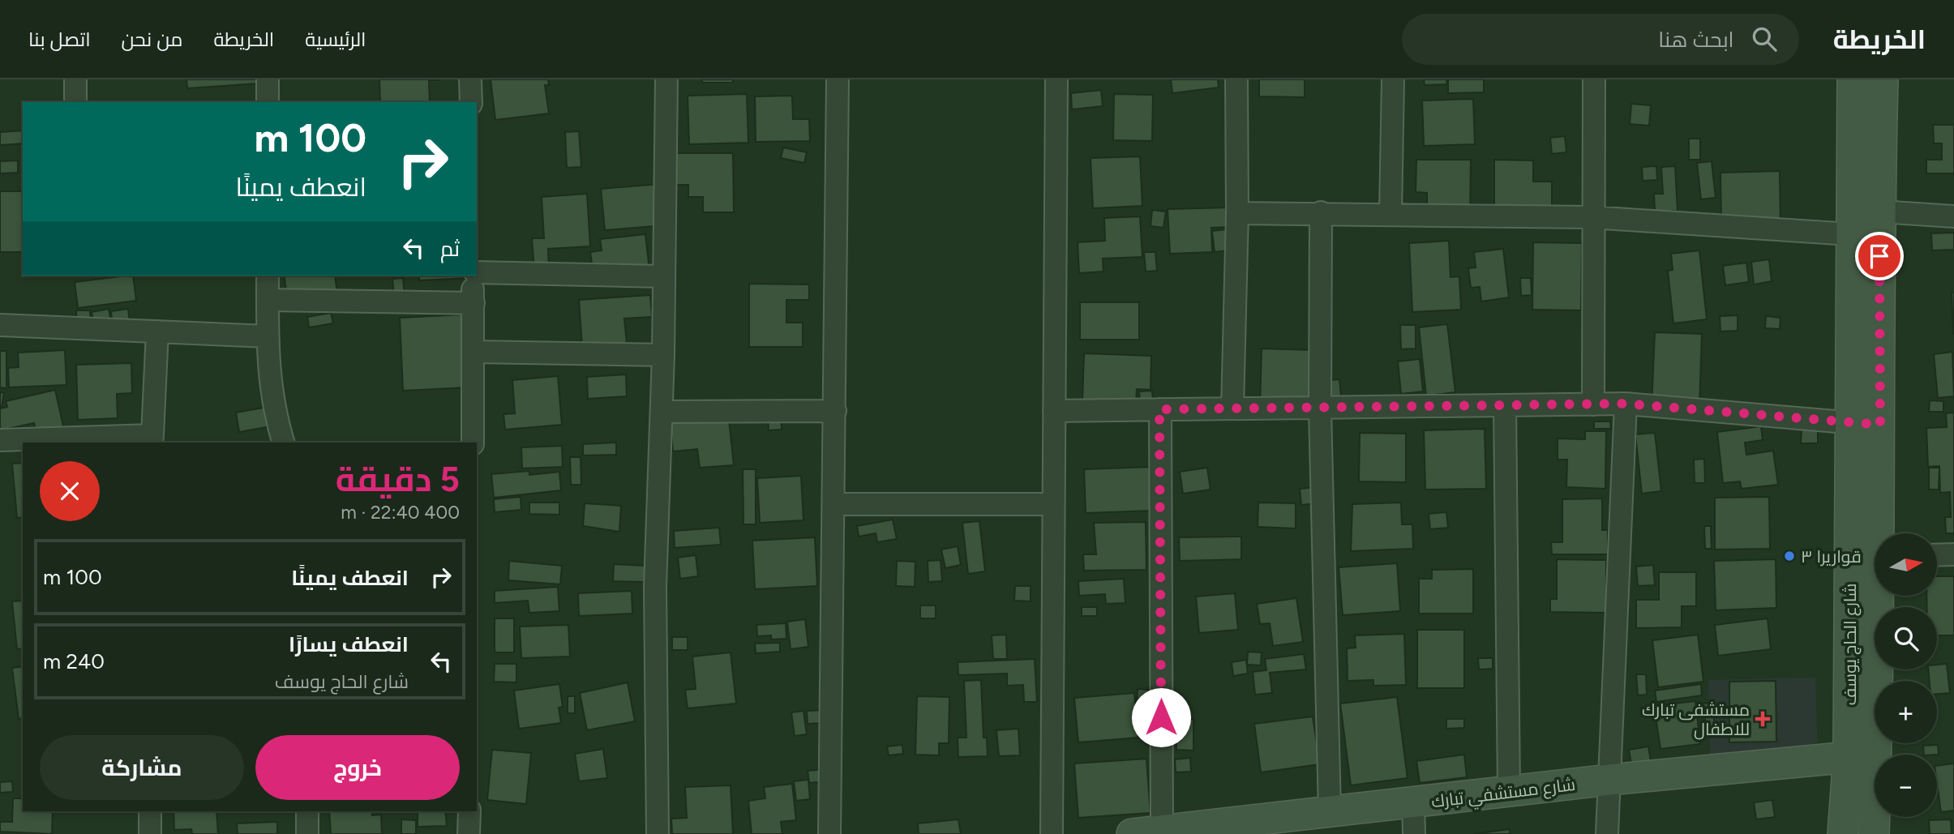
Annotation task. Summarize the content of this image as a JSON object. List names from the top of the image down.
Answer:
{
  "streets": {
    "main road": ["شارع الحاج يوسف", "شارع مستشفي تبارك"]
  },
  "crossings": [
    ["شارع الحاج يوسف", "شارع مستشفي تبارك"]
  ],
  "places": {
    "other": ["قواريرا ٣"],
    "health": ["مستشفى تبارك للاطفال"]
  },
  "north": "right",
  "page": {
    "header": "الخريطة",
    "search": "ابحث هنا",
    "nav": [
      "الرئيسية",
      "الخريطة",
      "من نحن",
      "اتصل بنا"
    ],
    "turn": ["100 m", "انعطف يمينًا"],
    "then": "ثم",
    "heading": ["5 دقيقة", "400 m · 22:40"],
    "map_buttons": ["+", "−"],
    "list": [
      {
        "name": "انعطف يمينًا",
        "value": "100 m"
      },
      {
        "name": "انعطف يسارًا",
        "note": "شارع الحاج يوسف",
        "value": "240 m"
      }
    ],
    "buttons": ["خروج", "مشاركة"]
  }
}
